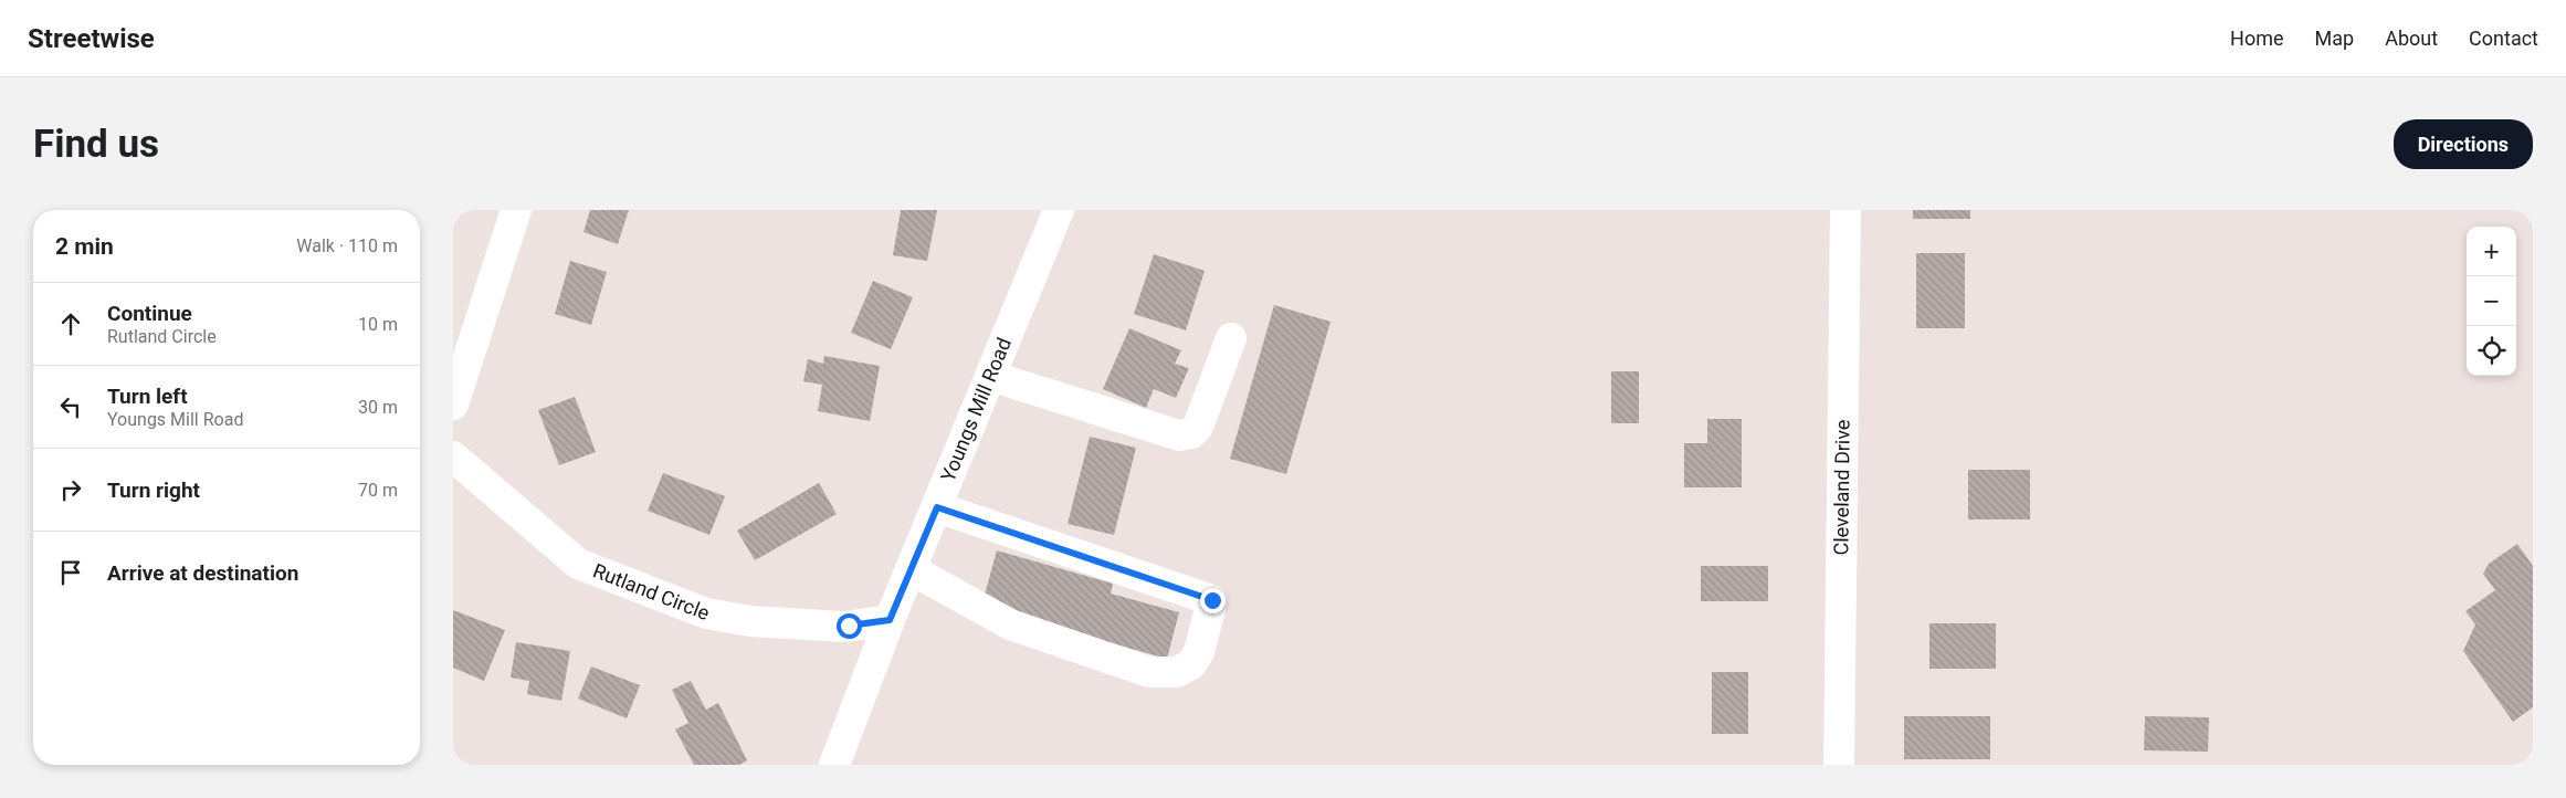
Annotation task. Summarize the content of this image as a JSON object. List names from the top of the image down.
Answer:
{
  "streets": {
    "street": ["Youngs Mill Road", "Cleveland Drive", "Rutland Circle"]
  },
  "crossings": [
    ["Youngs Mill Road", "Rutland Circle"]
  ],
  "page": {
    "header": "Streetwise",
    "nav": [
      "Home",
      "Map",
      "About",
      "Contact"
    ],
    "buttons": "Directions",
    "title": "Find us",
    "heading": ["2 min", "Walk · 110 m"],
    "map_buttons": ["+", "−"],
    "list": [
      ["Continue", "Rutland Circle", "10 m"],
      ["Turn left", "Youngs Mill Road", "30 m"],
      ["Turn right", "70 m"],
      "Arrive at destination"
    ]
  }
}
